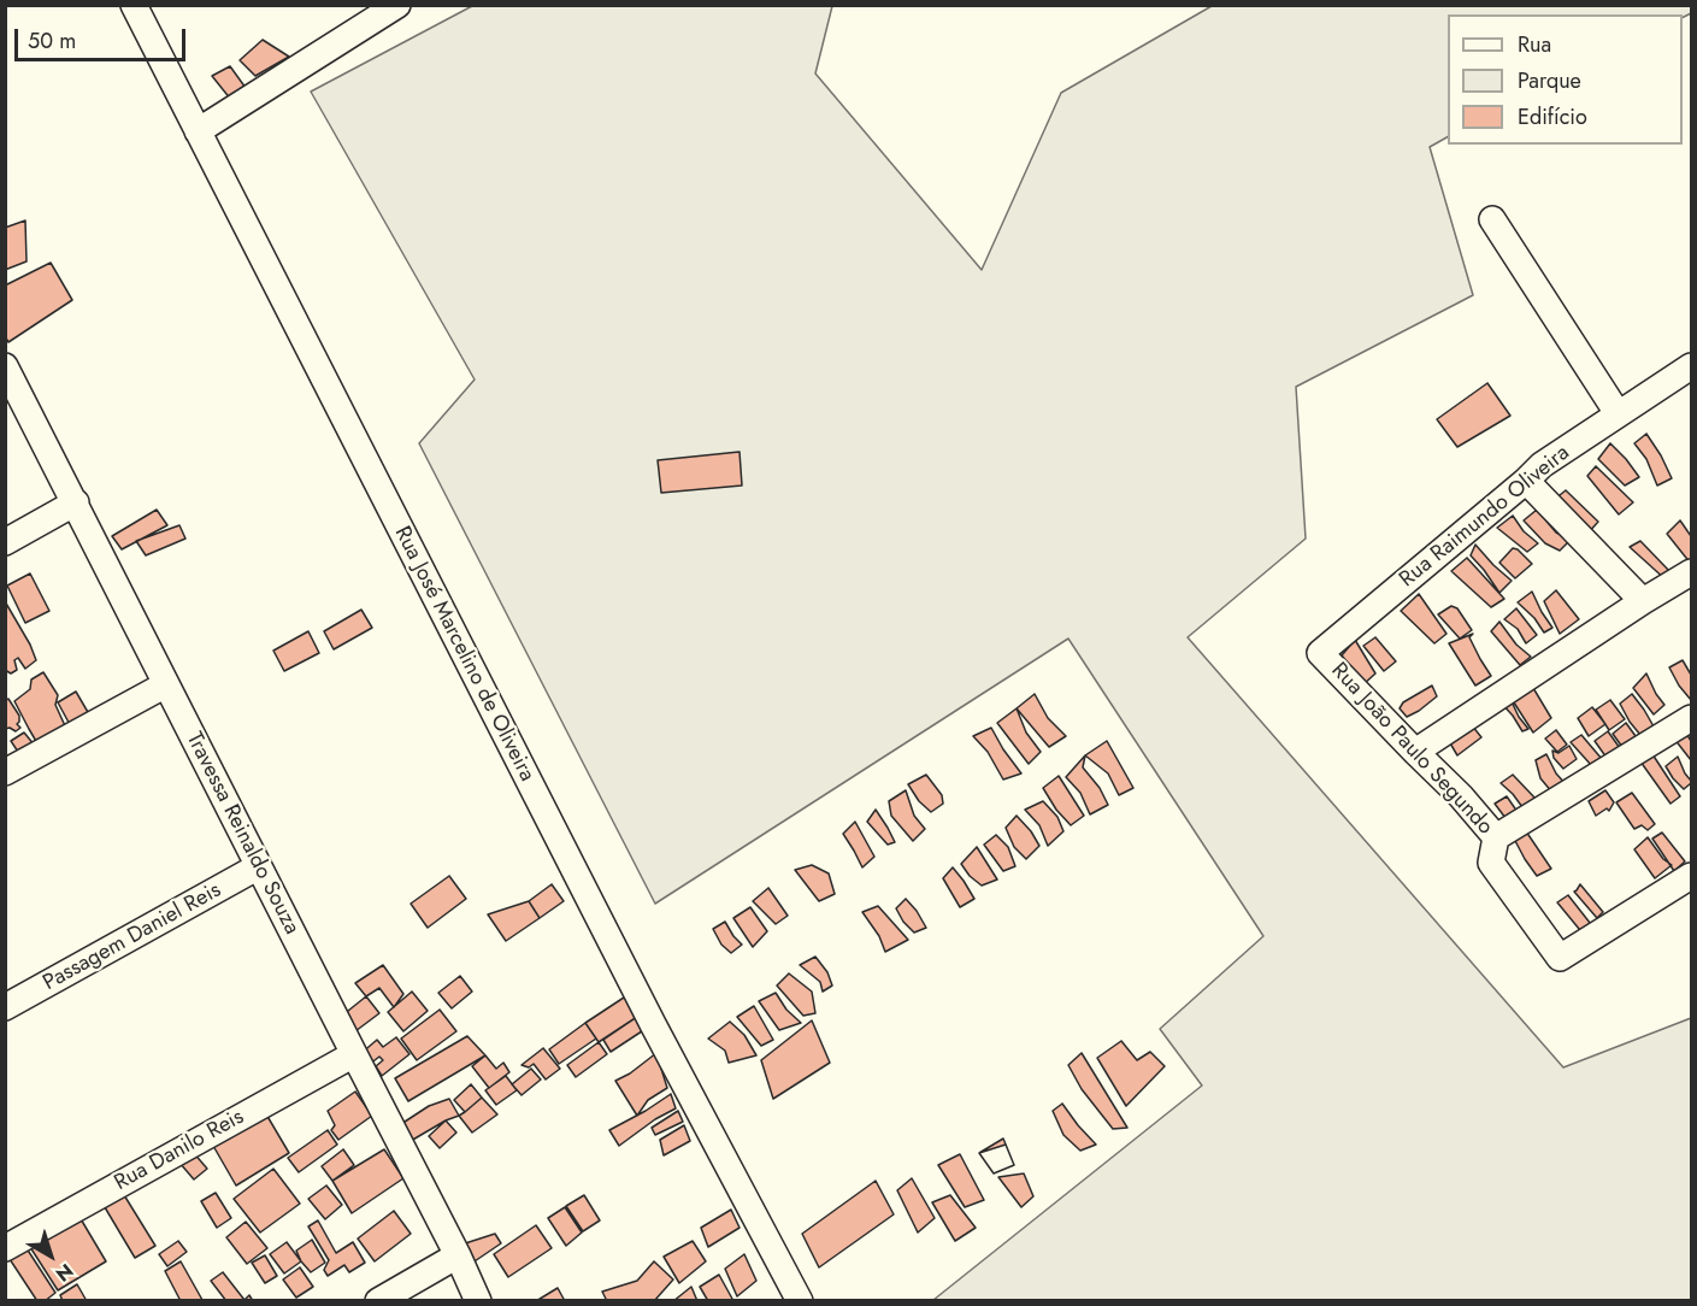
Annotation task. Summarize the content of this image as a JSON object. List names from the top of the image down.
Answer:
{
  "streets": {
    "street": [
      "Rua Raimundo Oliveira",
      "Rua José Marcelino de Oliveira",
      "Rua João Paulo Segundo",
      "Travessa Reinaldo Souza",
      "Passagem Daniel Reis",
      "Rua Danilo Reis"
    ]
  },
  "crossings": [
    ["Rua Raimundo Oliveira", "Rua João Paulo Segundo"],
    ["Travessa Reinaldo Souza", "Passagem Daniel Reis"],
    ["Travessa Reinaldo Souza", "Rua Danilo Reis"]
  ],
  "legend": ["Rua", "Parque", "Edifício"],
  "scale_bar": "50 m",
  "north": "bottom right"
}
